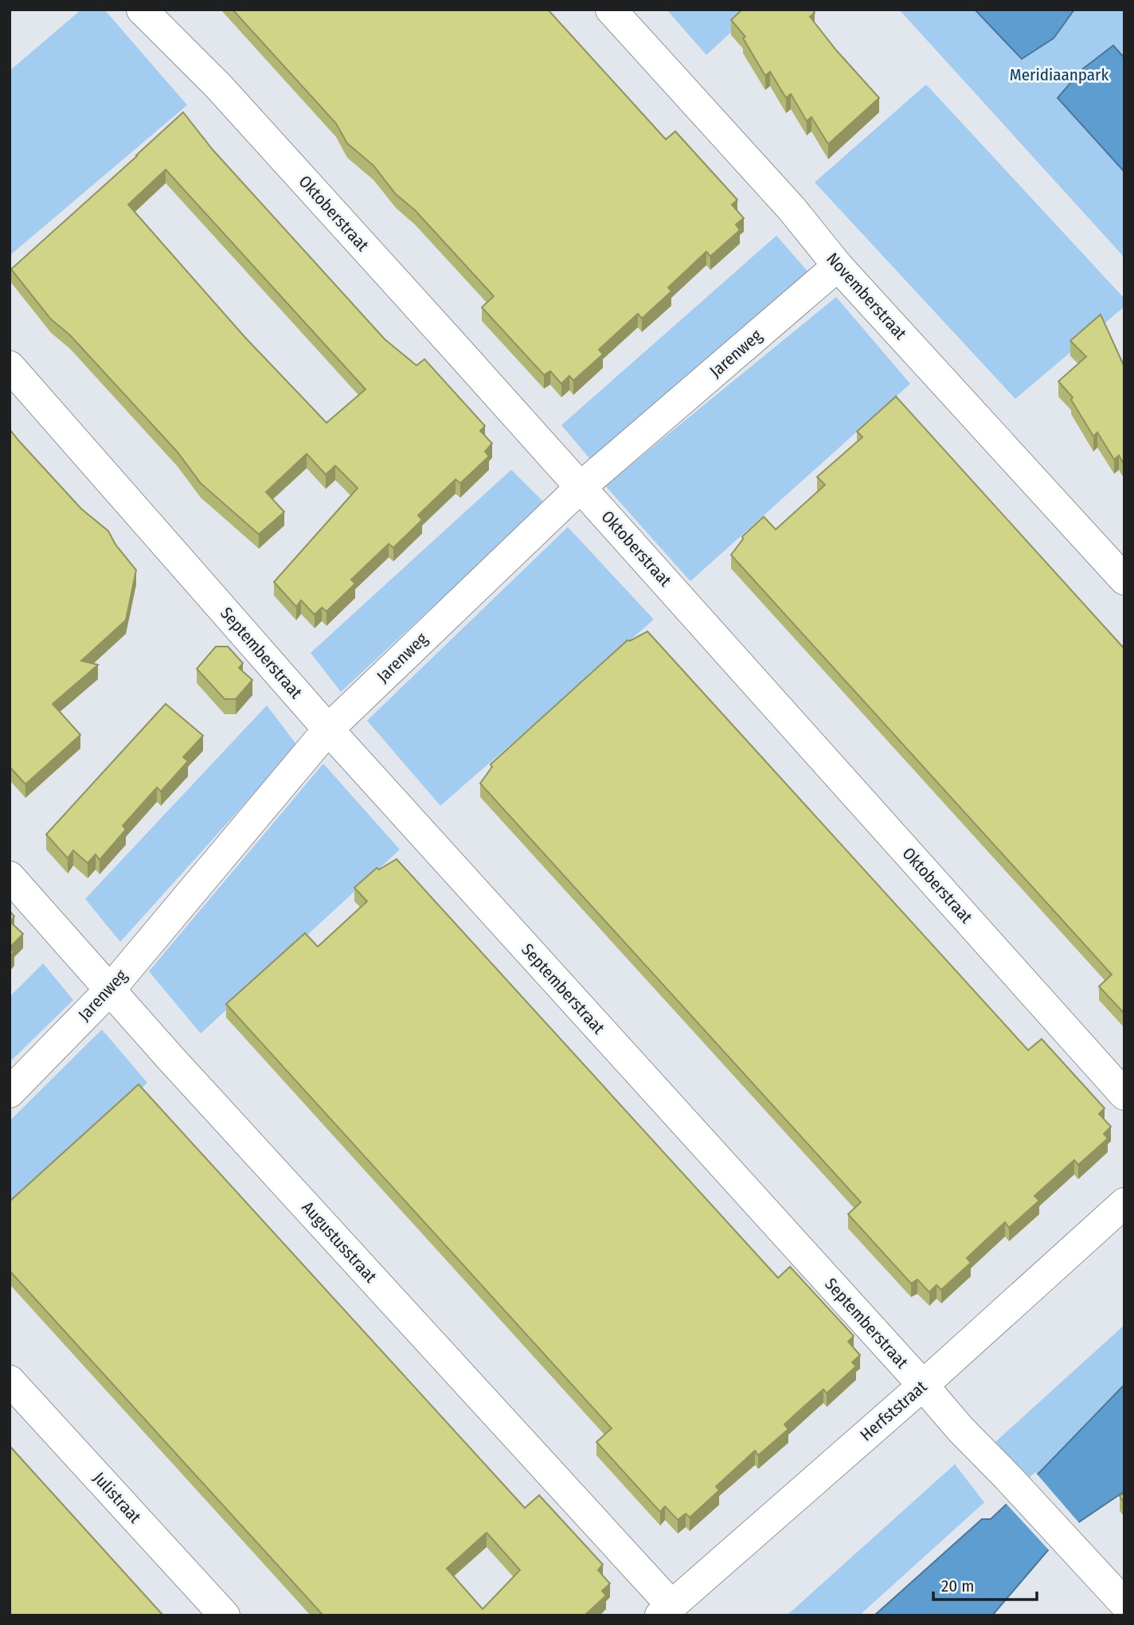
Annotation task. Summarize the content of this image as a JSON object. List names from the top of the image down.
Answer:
{
  "streets": {
    "street": [
      "Oktoberstraat",
      "Novemberstraat",
      "Jarenweg",
      "Septemberstraat",
      "Augustusstraat",
      "Herfststraat",
      "Julistraat"
    ]
  },
  "crossings": [
    ["Oktoberstraat", "Jarenweg"],
    ["Novemberstraat", "Jarenweg"],
    ["Jarenweg", "Septemberstraat"],
    ["Jarenweg", "Augustusstraat"],
    ["Septemberstraat", "Herfststraat"],
    ["Augustusstraat", "Herfststraat"]
  ],
  "parks": ["Meridiaanpark"],
  "scale_bar": "20 m"
}
